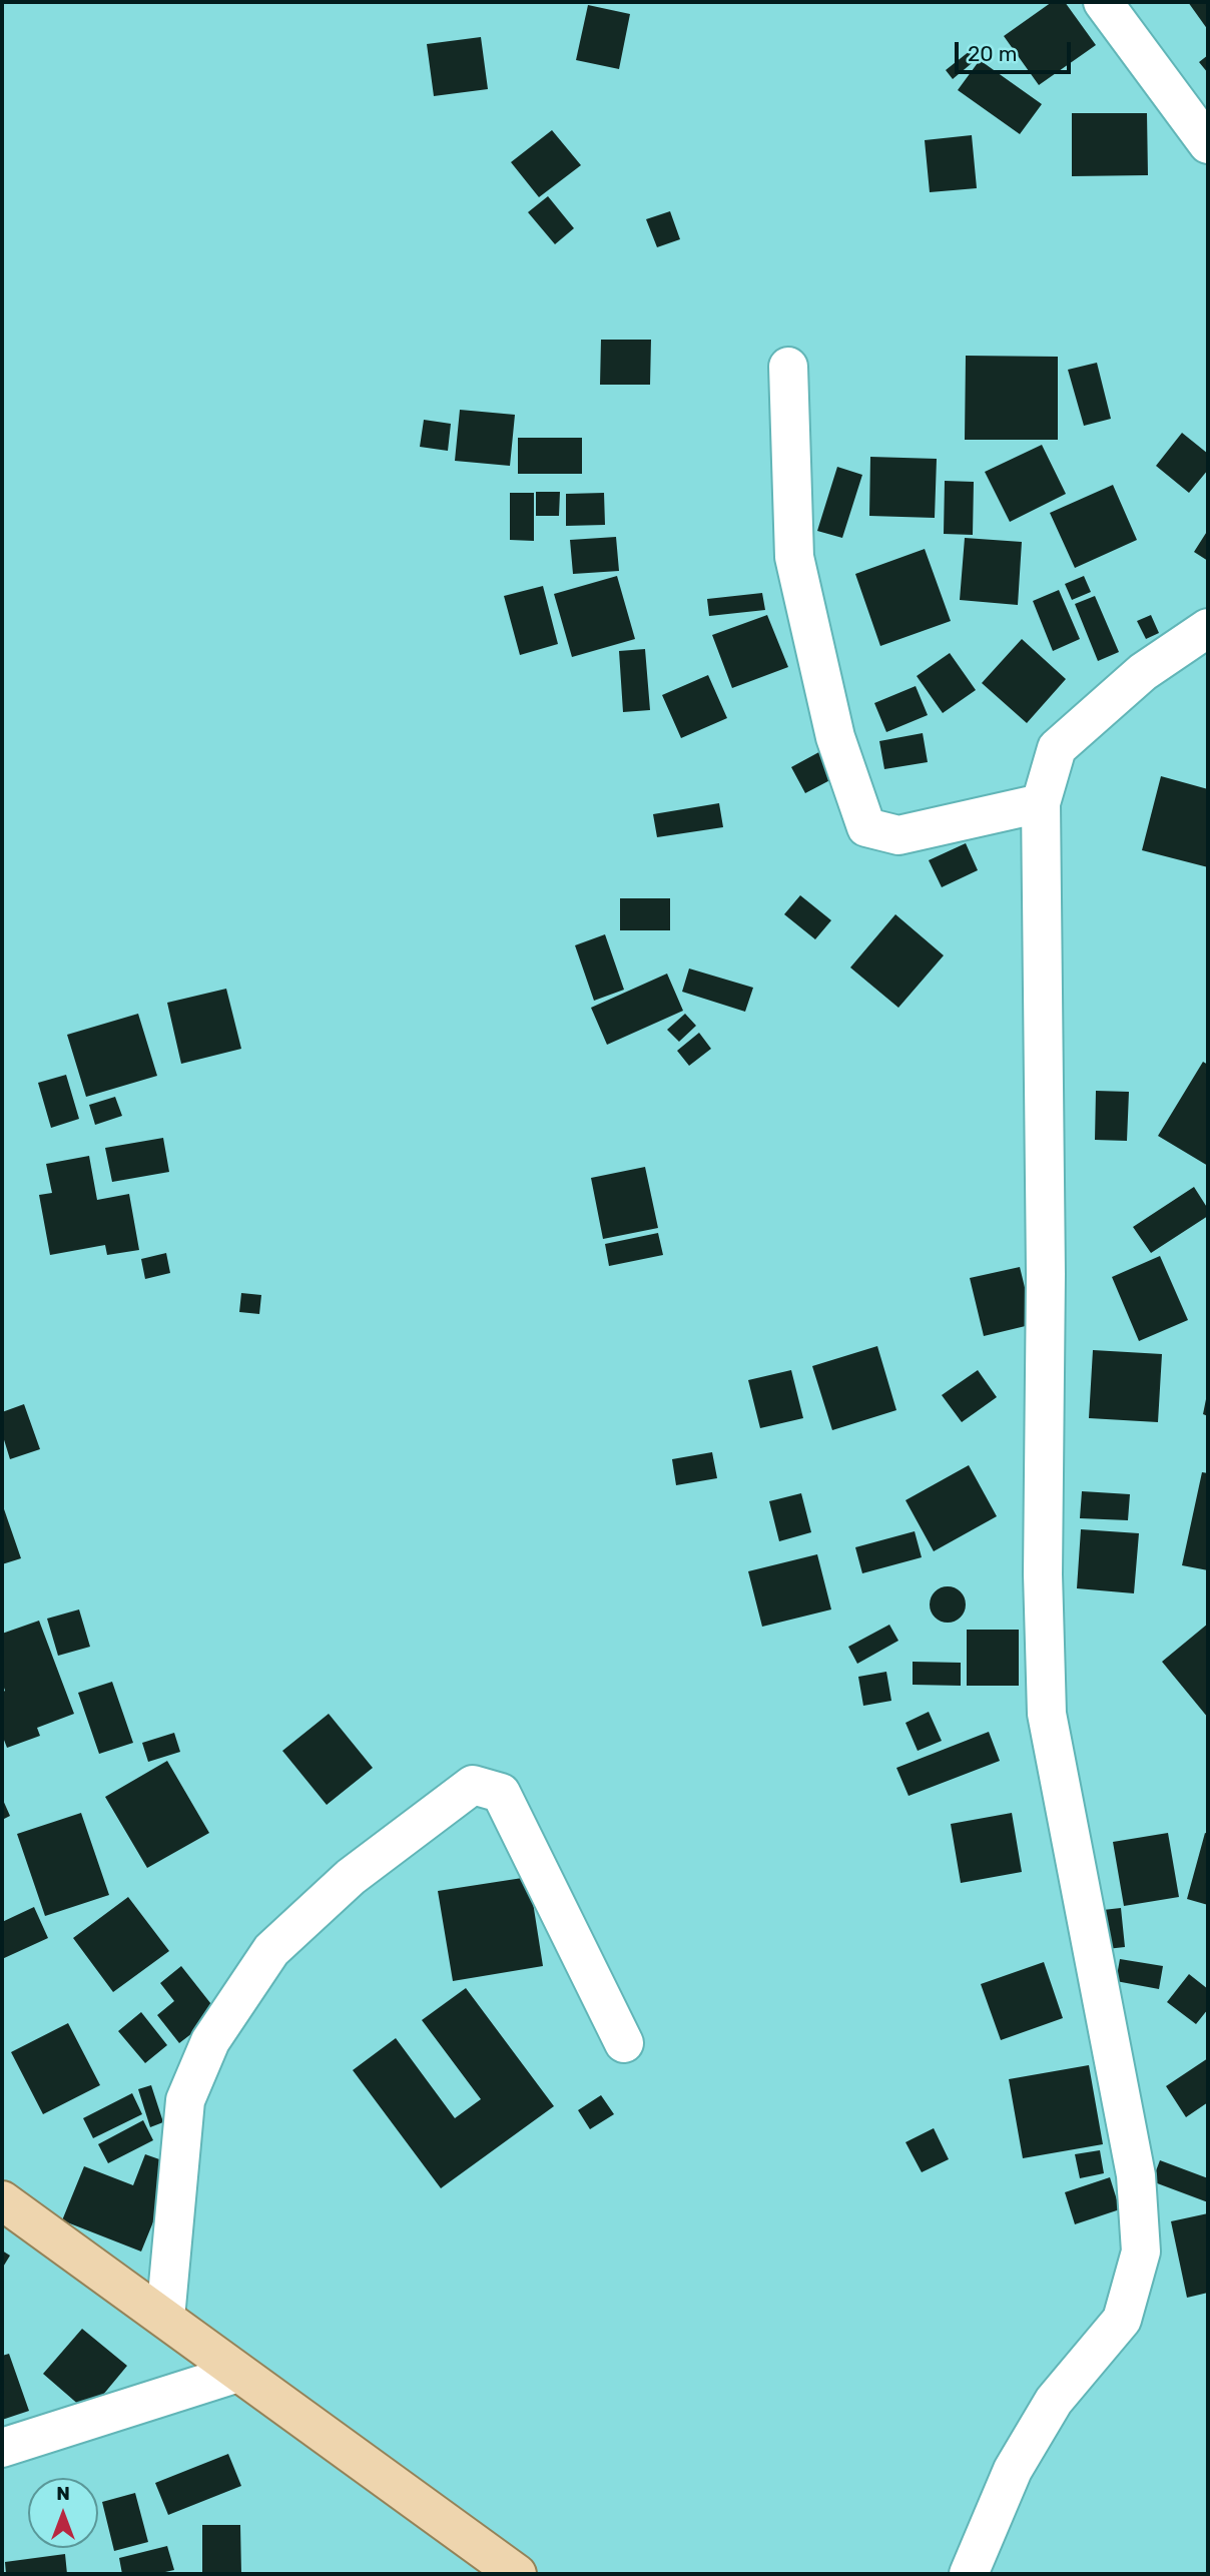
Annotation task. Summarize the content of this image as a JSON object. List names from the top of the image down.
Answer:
{
  "scale_bar": "20 m",
  "north": "top"
}
